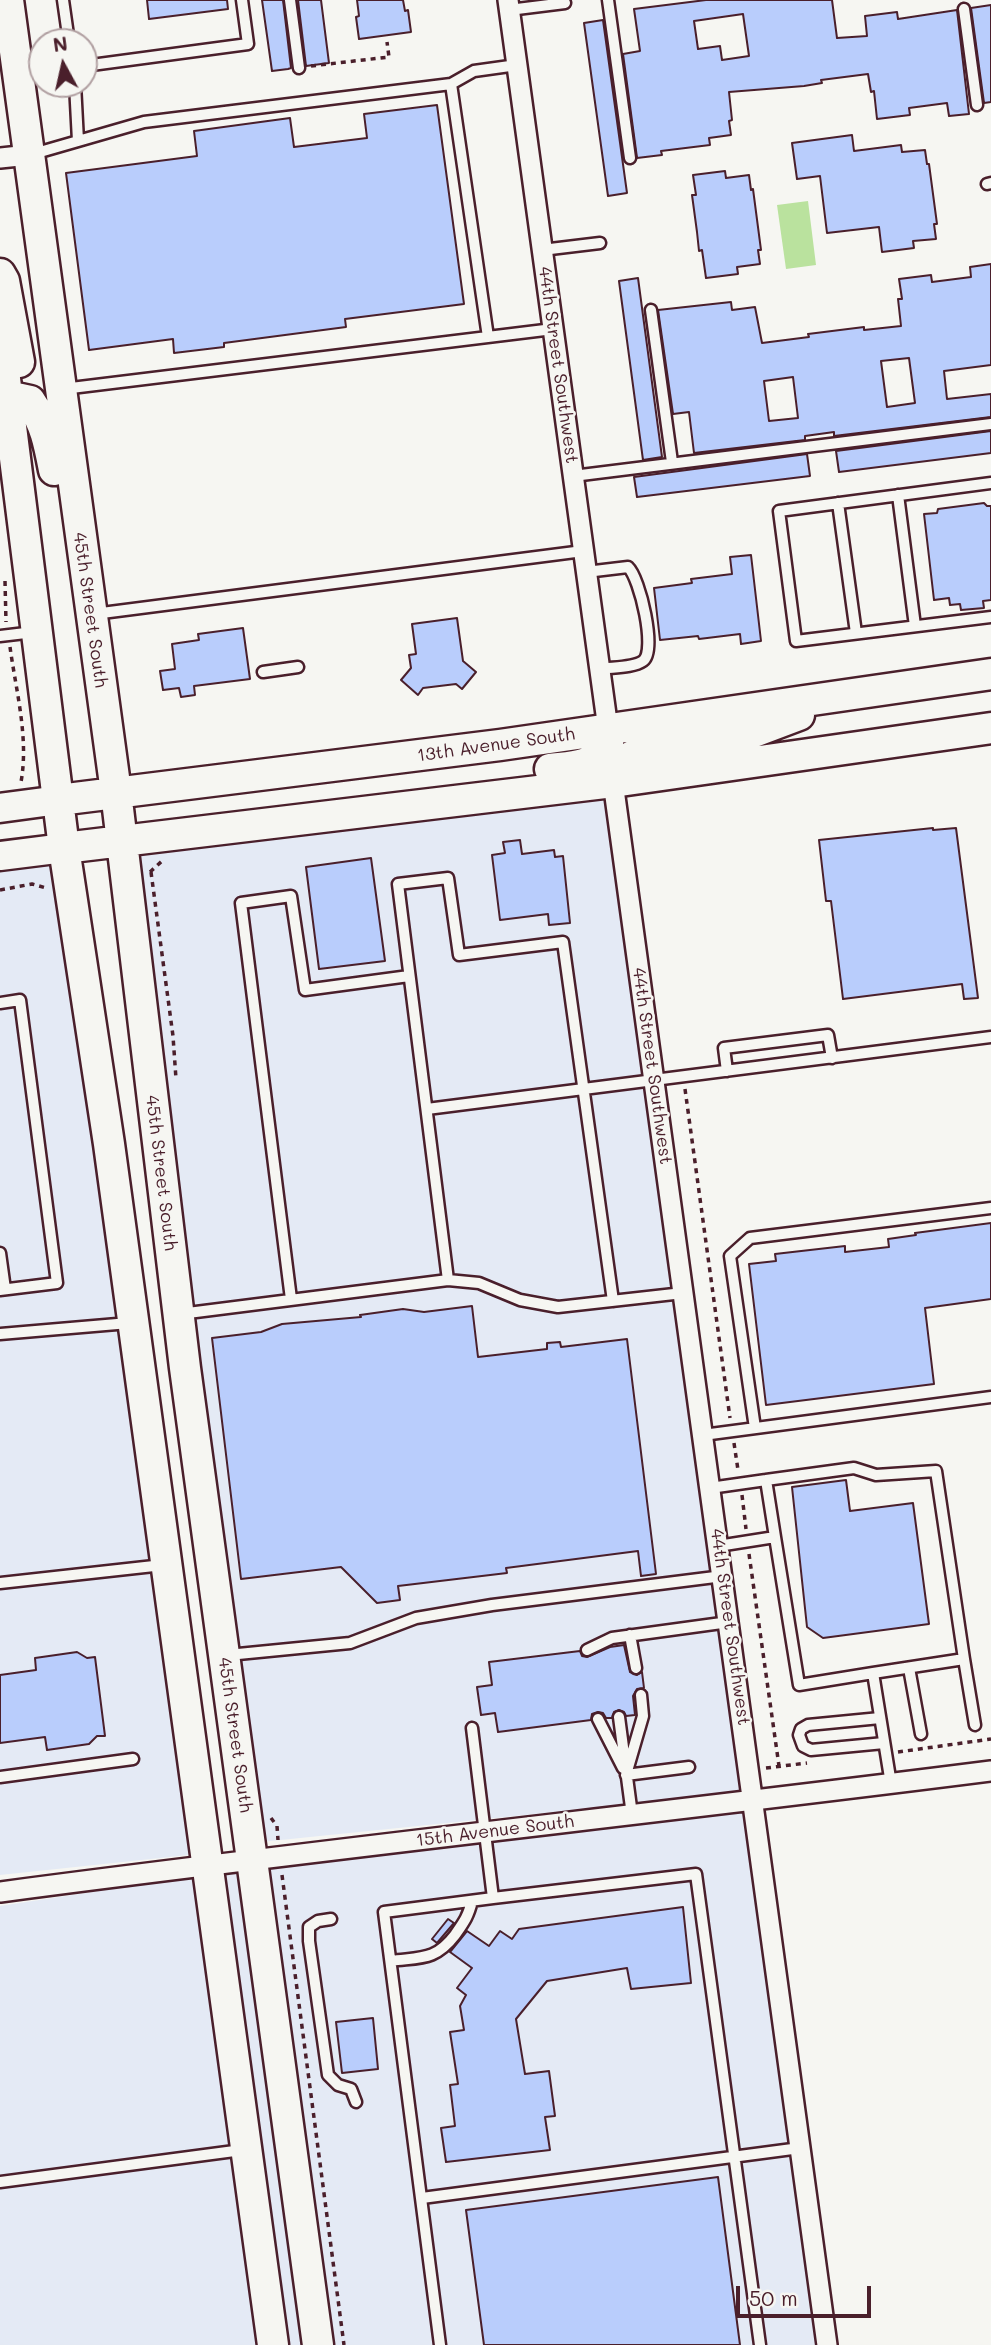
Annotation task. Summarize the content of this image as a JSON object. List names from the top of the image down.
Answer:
{
  "streets": {
    "main road": ["45th Street South", "13th Avenue South"],
    "street": ["44th Street Southwest", "15th Avenue South"]
  },
  "crossings": [
    ["44th Street Southwest", "13th Avenue South"],
    ["44th Street Southwest", "15th Avenue South"],
    ["45th Street South", "13th Avenue South"],
    ["45th Street South", "15th Avenue South"]
  ],
  "scale_bar": "50 m",
  "north": "top"
}
